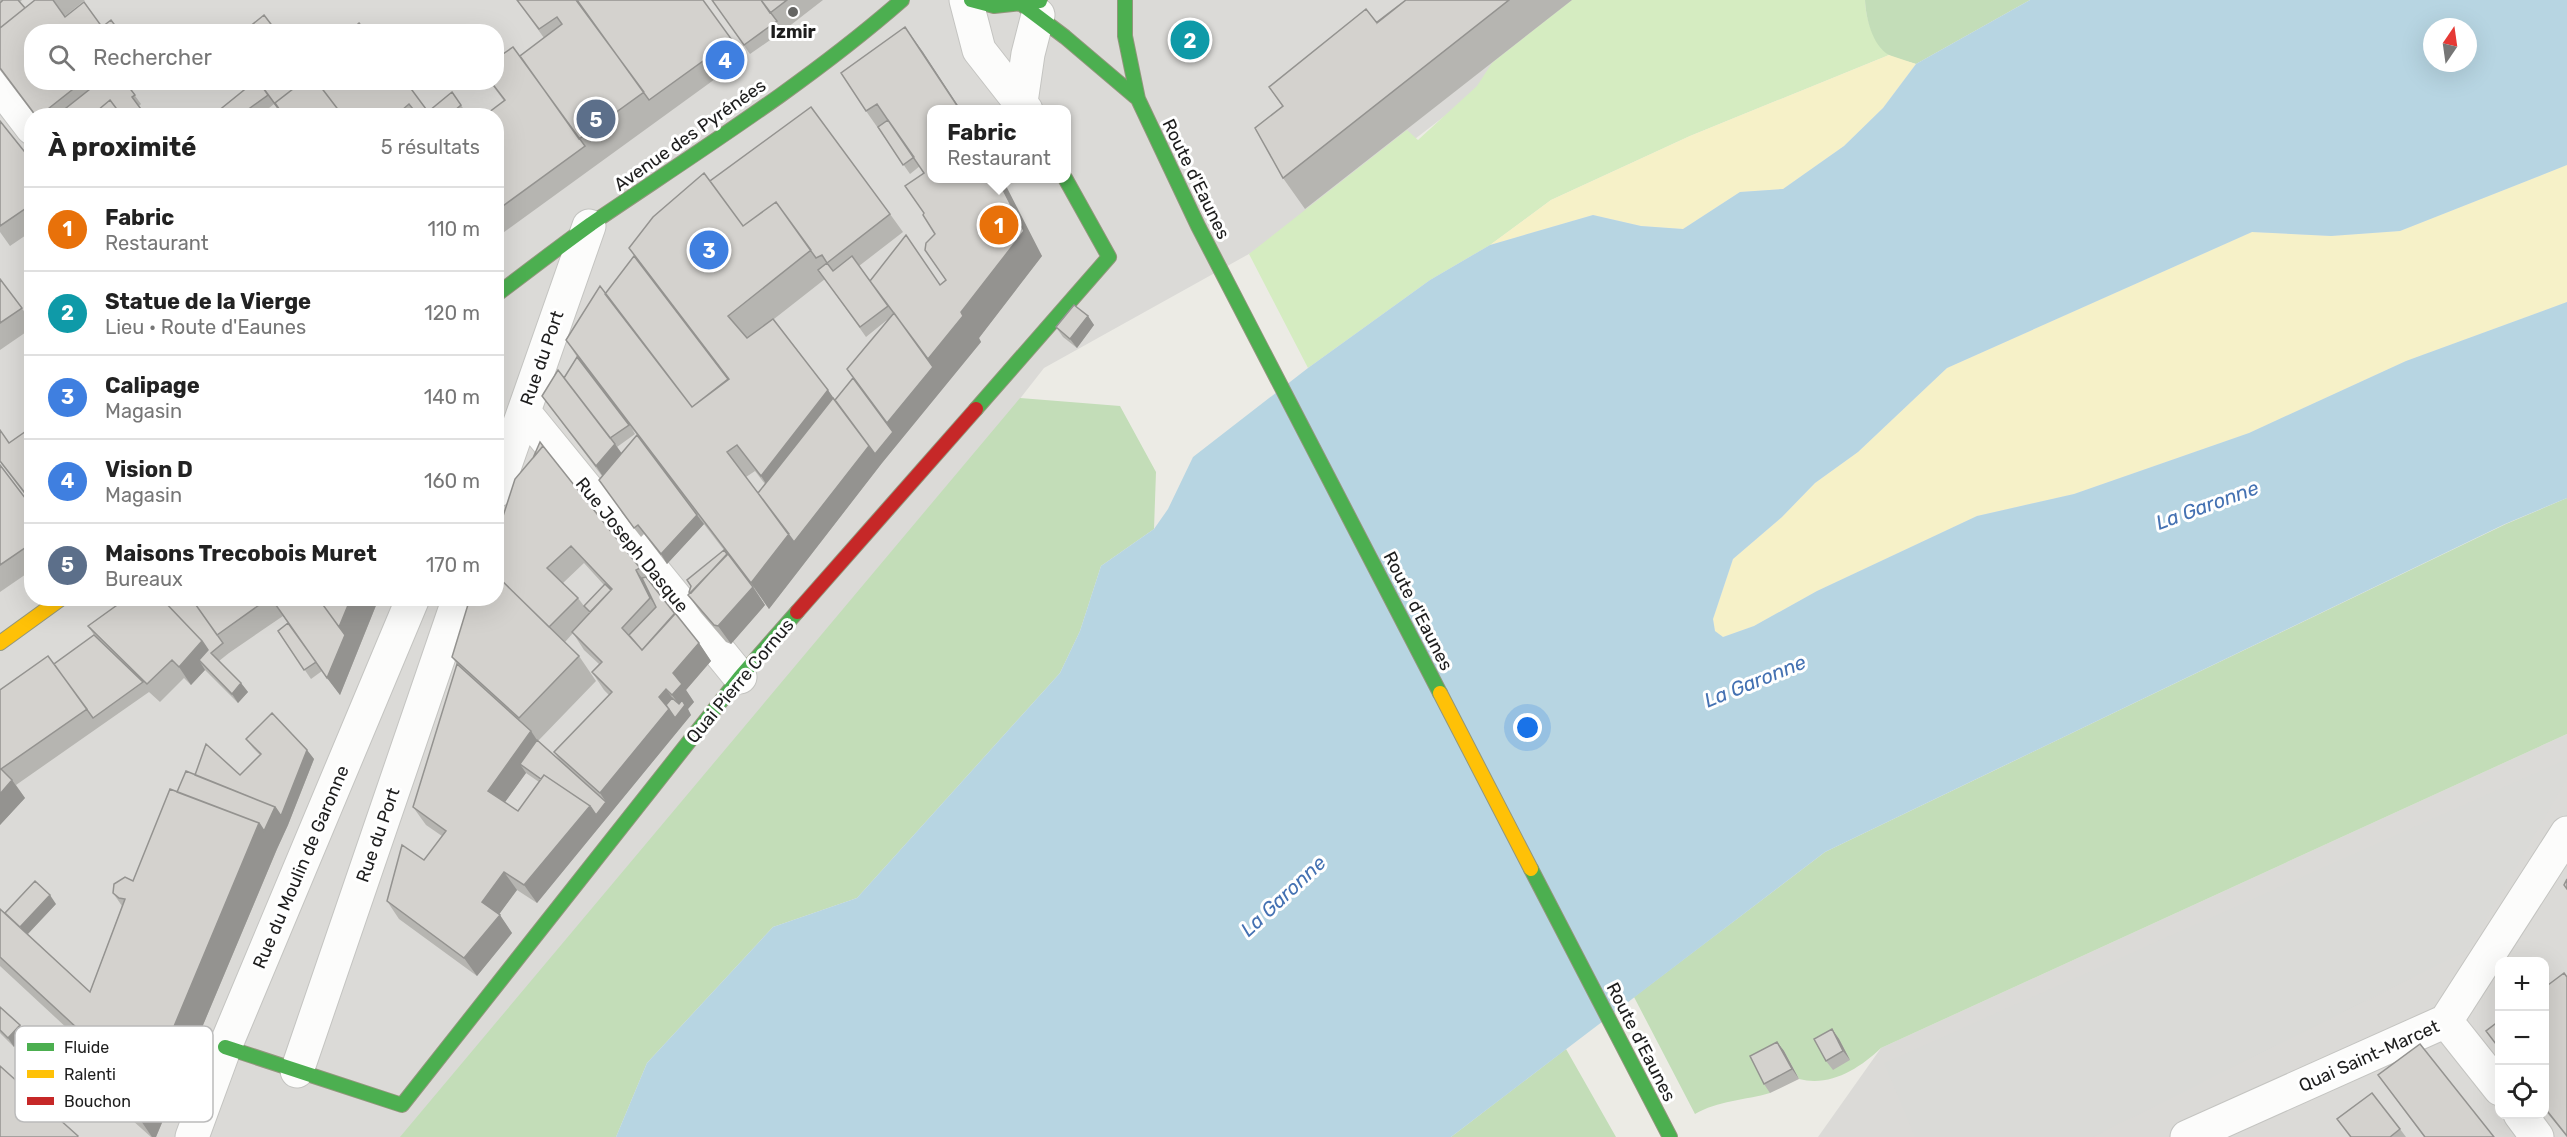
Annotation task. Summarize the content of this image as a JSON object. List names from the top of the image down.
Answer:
{
  "streets": {
    "main road": ["Avenue des Pyrénées", "Route d'Eaunes", "Quai Pierre Cornus"],
    "street": [
      "Rue du Port",
      "Rue Joseph Dasque",
      "Rue du Moulin de Garonne",
      "Quai Saint-Marcet"
    ]
  },
  "crossings": [
    ["Avenue des Pyrénées", "Rue du Port"],
    ["Rue du Port", "Rue Joseph Dasque"],
    ["Rue du Port", "Quai Pierre Cornus"],
    ["Rue Joseph Dasque", "Quai Pierre Cornus"]
  ],
  "water": ["La Garonne"],
  "places": ["Izmir"],
  "legend": ["Fluide", "Ralenti", "Bouchon"],
  "north": "top",
  "page": {
    "pins": [
      "2",
      "4",
      "5",
      "1",
      "3"
    ],
    "search": "Rechercher",
    "popup": ["Fabric", "Restaurant"],
    "heading": ["À proximité", "5 résultats"],
    "list": [
      {
        "mark": "1",
        "name": "Fabric",
        "note": "Restaurant",
        "value": "110 m"
      },
      {
        "mark": "2",
        "name": "Statue de la Vierge",
        "note": "Lieu · Route d'Eaunes",
        "value": "120 m"
      },
      {
        "mark": "3",
        "name": "Calipage",
        "note": "Magasin",
        "value": "140 m"
      },
      {
        "mark": "4",
        "name": "Vision D",
        "note": "Magasin",
        "value": "160 m"
      },
      {
        "mark": "5",
        "name": "Maisons Trecobois Muret",
        "note": "Bureaux",
        "value": "170 m"
      }
    ],
    "map_buttons": ["+", "−"]
  }
}
